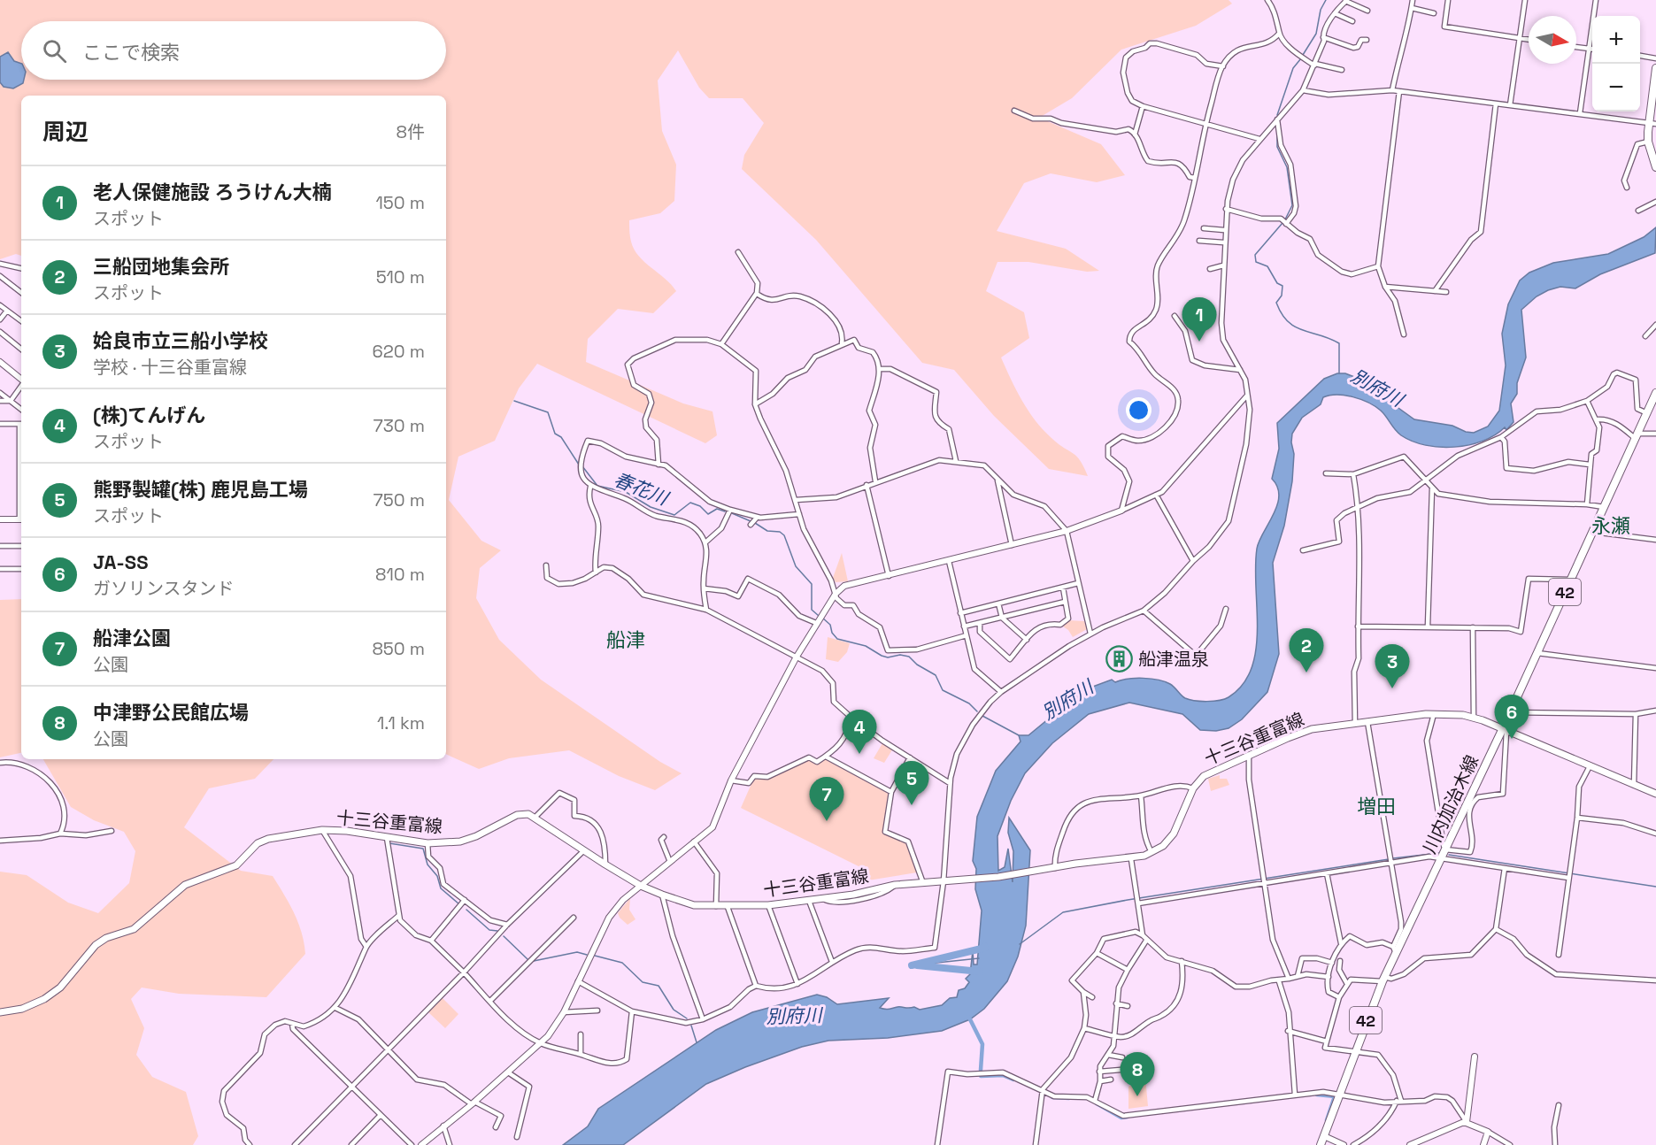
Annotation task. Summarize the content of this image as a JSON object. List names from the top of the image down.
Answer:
{
  "streets": {
    "main road": ["42", "十三谷重富線", "川内加治木線"]
  },
  "crossings": [
    ["十三谷重富線", "川内加治木線"]
  ],
  "districts": ["永瀬", "船津", "増田"],
  "water": ["別府川", "春花川"],
  "places": {
    "building": ["船津温泉"]
  },
  "north": "right",
  "page": {
    "map_buttons": ["+", "−"],
    "search": "ここで検索",
    "heading": ["周辺", "8件"],
    "list": [
      {
        "mark": "1",
        "name": "老人保健施設 ろうけん大楠",
        "note": "スポット",
        "value": "150 m"
      },
      {
        "mark": "2",
        "name": "三船団地集会所",
        "note": "スポット",
        "value": "510 m"
      },
      {
        "mark": "3",
        "name": "姶良市立三船小学校",
        "note": "学校 · 十三谷重富線",
        "value": "620 m"
      },
      {
        "mark": "4",
        "name": "(株)てんげん",
        "note": "スポット",
        "value": "730 m"
      },
      {
        "mark": "5",
        "name": "熊野製罐(株) 鹿児島工場",
        "note": "スポット",
        "value": "750 m"
      },
      {
        "mark": "6",
        "name": "JA-SS",
        "note": "ガソリンスタンド",
        "value": "810 m"
      },
      {
        "mark": "7",
        "name": "船津公園",
        "note": "公園",
        "value": "850 m"
      },
      {
        "mark": "8",
        "name": "中津野公民館広場",
        "note": "公園",
        "value": "1.1 km"
      }
    ],
    "pins": [
      "1",
      "2",
      "3",
      "6",
      "4",
      "5",
      "7",
      "8"
    ]
  }
}
